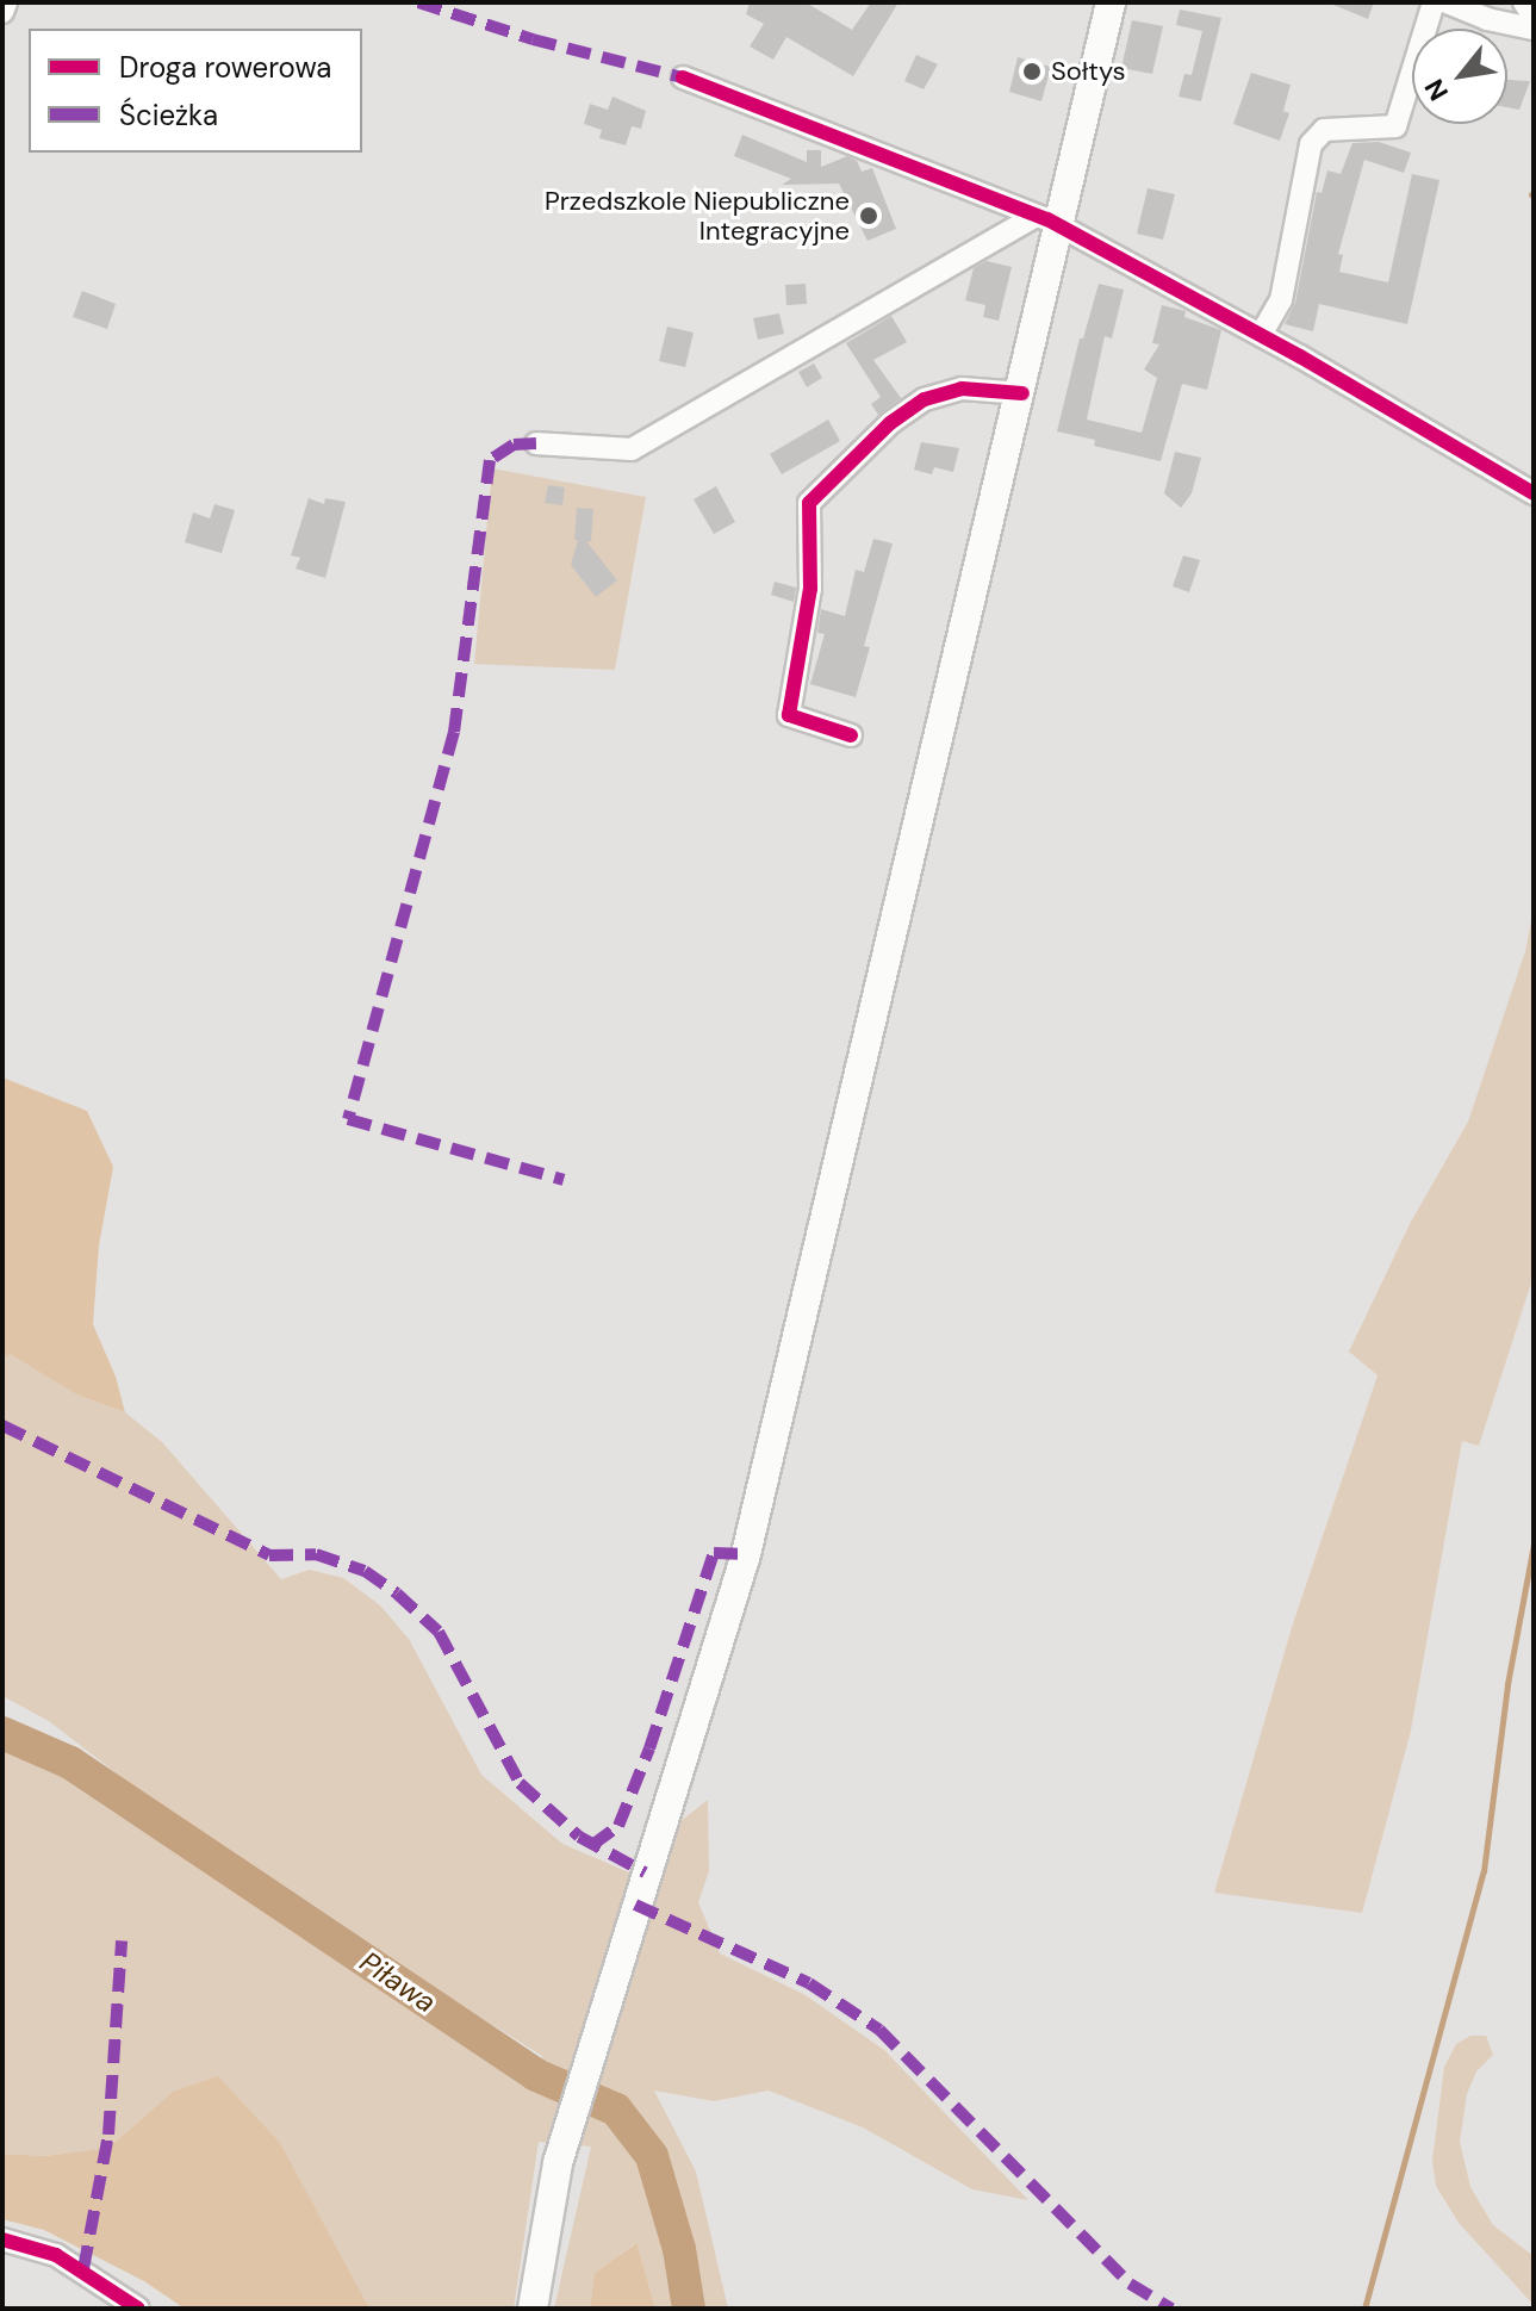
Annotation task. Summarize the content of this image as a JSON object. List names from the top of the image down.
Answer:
{
  "water": ["Piława"],
  "places": ["Sołtys", "Przedszkole Niepubliczne Integracyjne"],
  "legend": ["Droga rowerowa", "Ścieżka"],
  "north": "bottom left"
}
